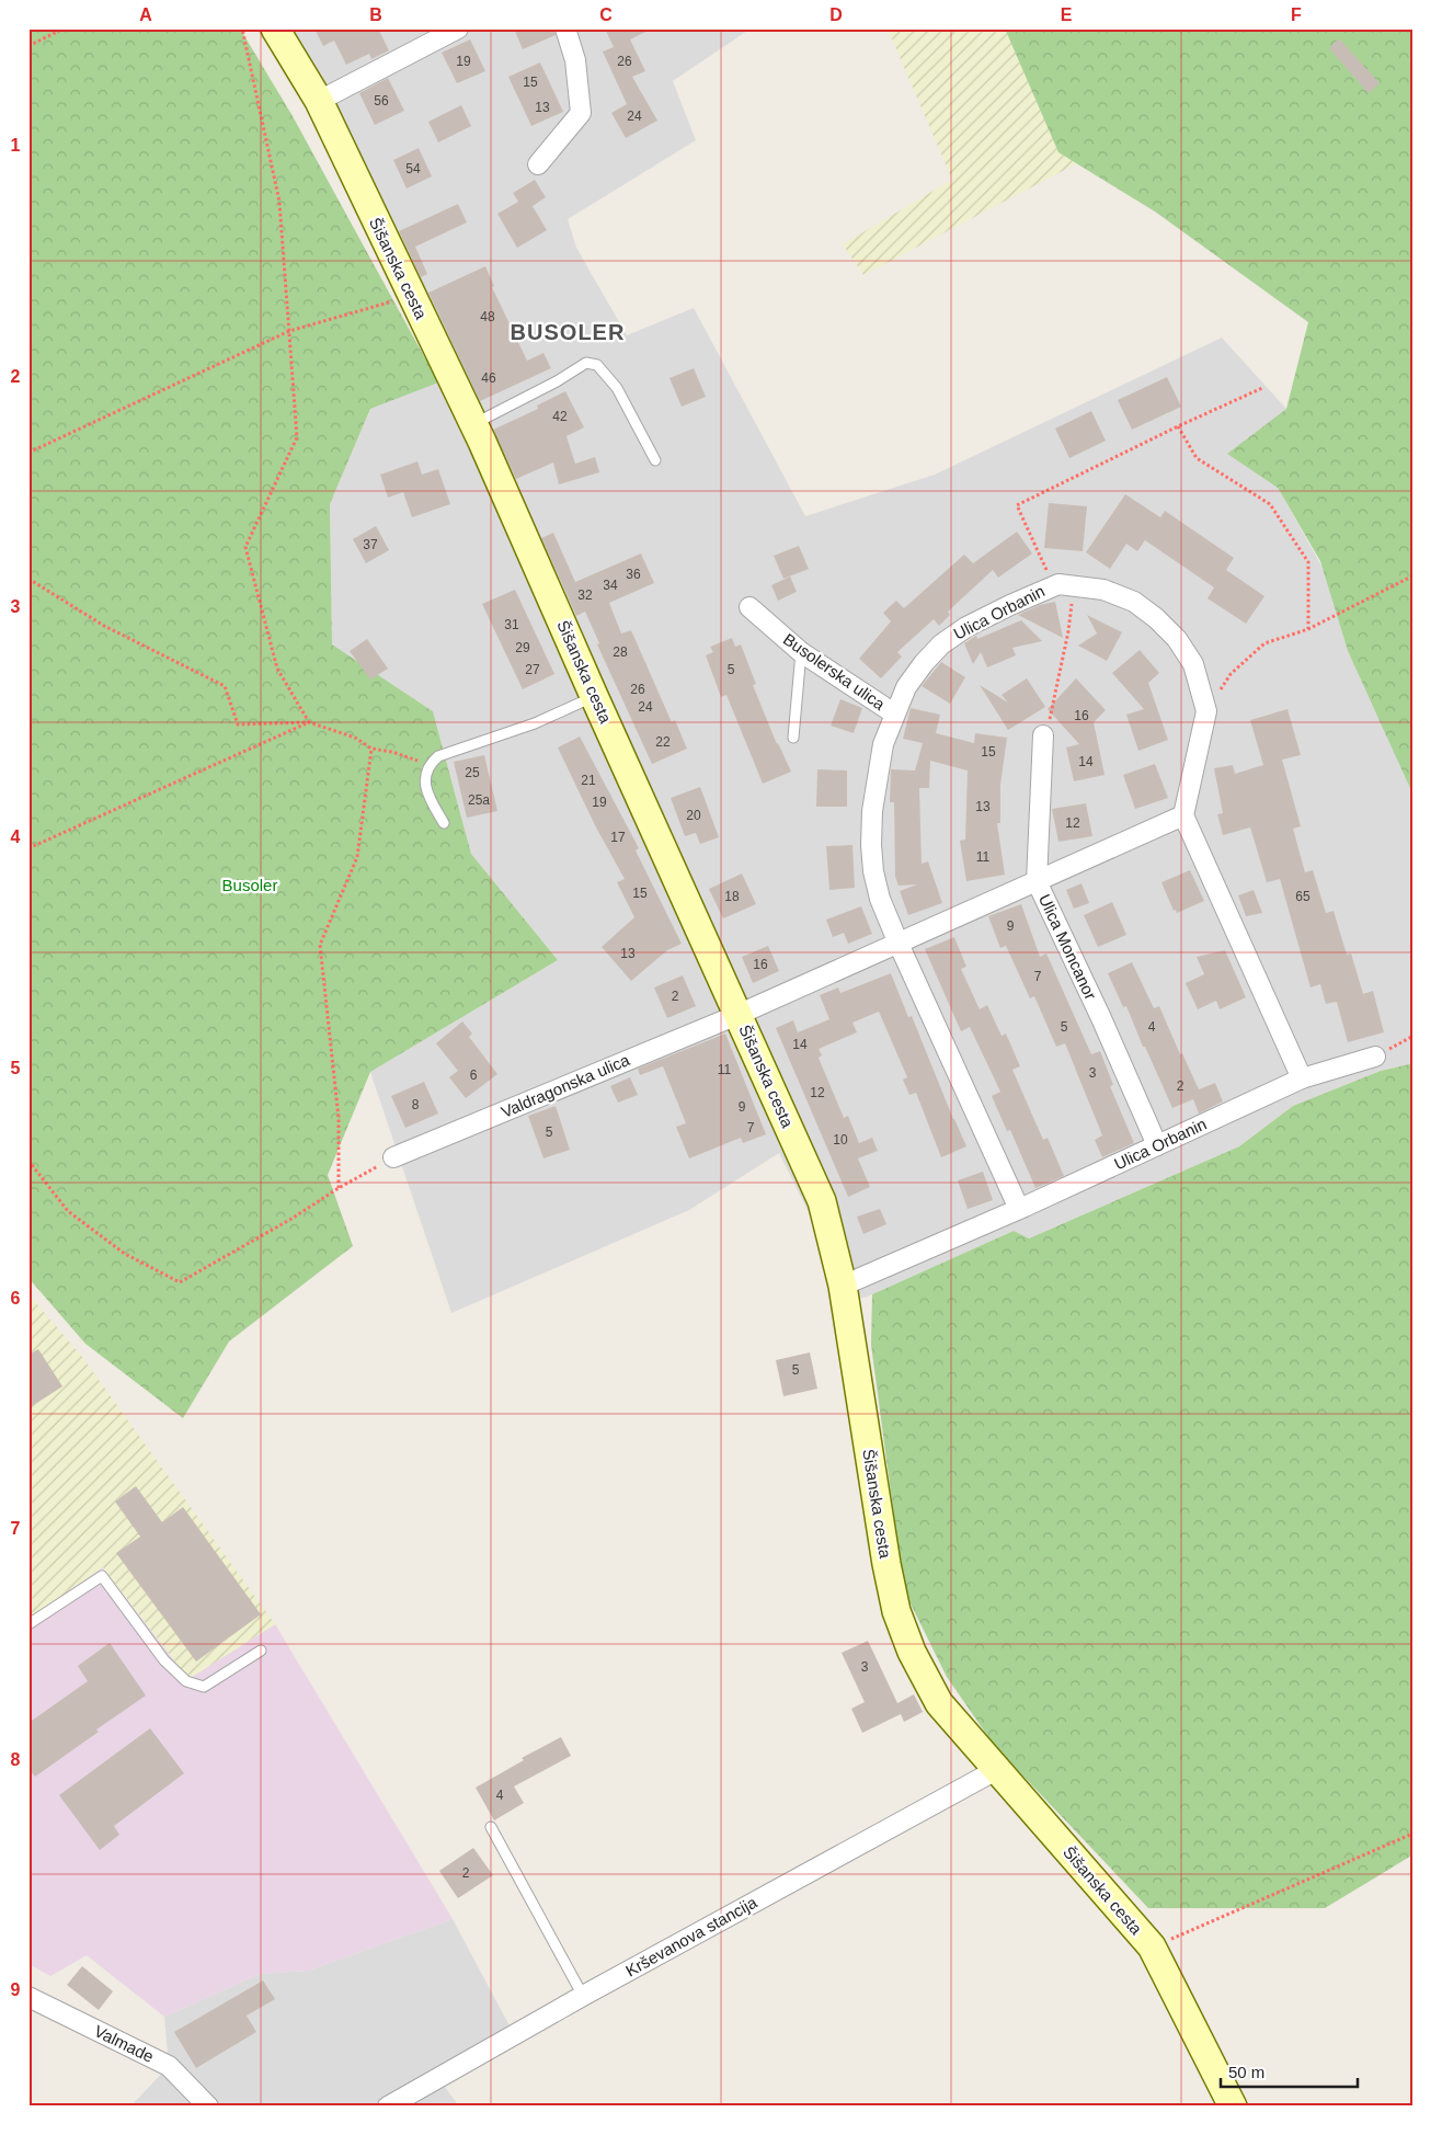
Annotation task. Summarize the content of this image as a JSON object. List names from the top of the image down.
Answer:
{
  "streets": {
    "main road": ["Šišanska cesta"],
    "street": [
      "Ulica Orbanin",
      "Busolerska ulica",
      "Ulica Moncanor",
      "Valdragonska ulica",
      "Krševanova stancija",
      "Valmade"
    ]
  },
  "crossings": [
    ["Šišanska cesta", "Ulica Orbanin"],
    ["Šišanska cesta", "Valdragonska ulica"],
    ["Šišanska cesta", "Krševanova stancija"],
    ["Ulica Orbanin", "Busolerska ulica"],
    ["Ulica Orbanin", "Ulica Moncanor"]
  ],
  "districts": ["BUSOLER"],
  "parks": ["Busoler"],
  "house_numbers": [
    "19",
    "26",
    "15",
    "56",
    "13",
    "24",
    "54",
    "48",
    "46",
    "42",
    "37",
    "36",
    "34",
    "32",
    "31",
    "29",
    "28",
    "27",
    "5",
    "26",
    "24",
    "16",
    "22",
    "15",
    "14",
    "25",
    "21",
    "25a",
    "19",
    "13",
    "20",
    "12",
    "17",
    "11",
    "15",
    "18",
    "65",
    "9",
    "13",
    "16",
    "7",
    "2",
    "5",
    "4",
    "14",
    "11",
    "3",
    "6",
    "2",
    "12",
    "8",
    "9",
    "7",
    "5",
    "10",
    "5",
    "3",
    "4",
    "2"
  ],
  "scale_bar": "50 m",
  "grid": {
    "columns": [
      "A",
      "B",
      "C",
      "D",
      "E",
      "F"
    ],
    "rows": [
      "1",
      "2",
      "3",
      "4",
      "5",
      "6",
      "7",
      "8",
      "9"
    ]
  }
}
